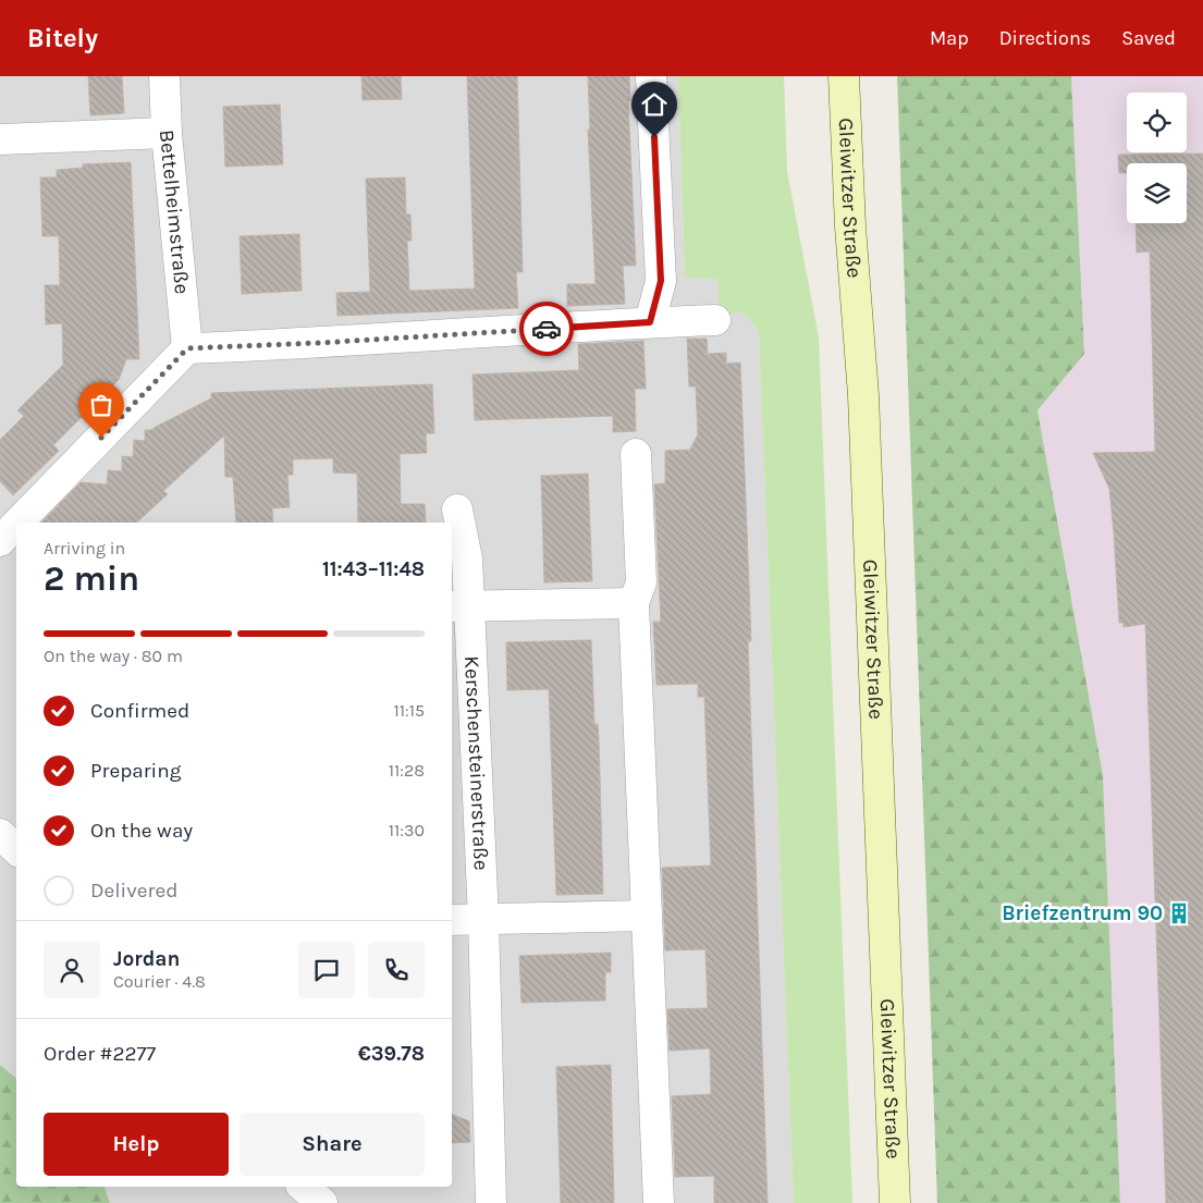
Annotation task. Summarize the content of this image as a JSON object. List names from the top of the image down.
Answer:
{
  "streets": {
    "main road": ["Gleiwitzer Straße"],
    "street": ["Bettelheimstraße", "Kerschensteinerstraße"]
  },
  "places": {
    "building": ["Briefzentrum 90"]
  },
  "page": {
    "header": "Bitely",
    "nav": ["Map", "Directions", "Saved"],
    "heading": ["2 min", "Arriving in", "11:43–11:48"],
    "panel": [
      "Jordan",
      "Courier · 4.8",
      "Order #2277",
      "€39.78"
    ],
    "bar": "On the way · 80 m",
    "list": [
      ["Confirmed", "11:15"],
      ["Preparing", "11:28"],
      ["On the way", "11:30"],
      "Delivered"
    ],
    "buttons": ["Help", "Share"]
  }
}
